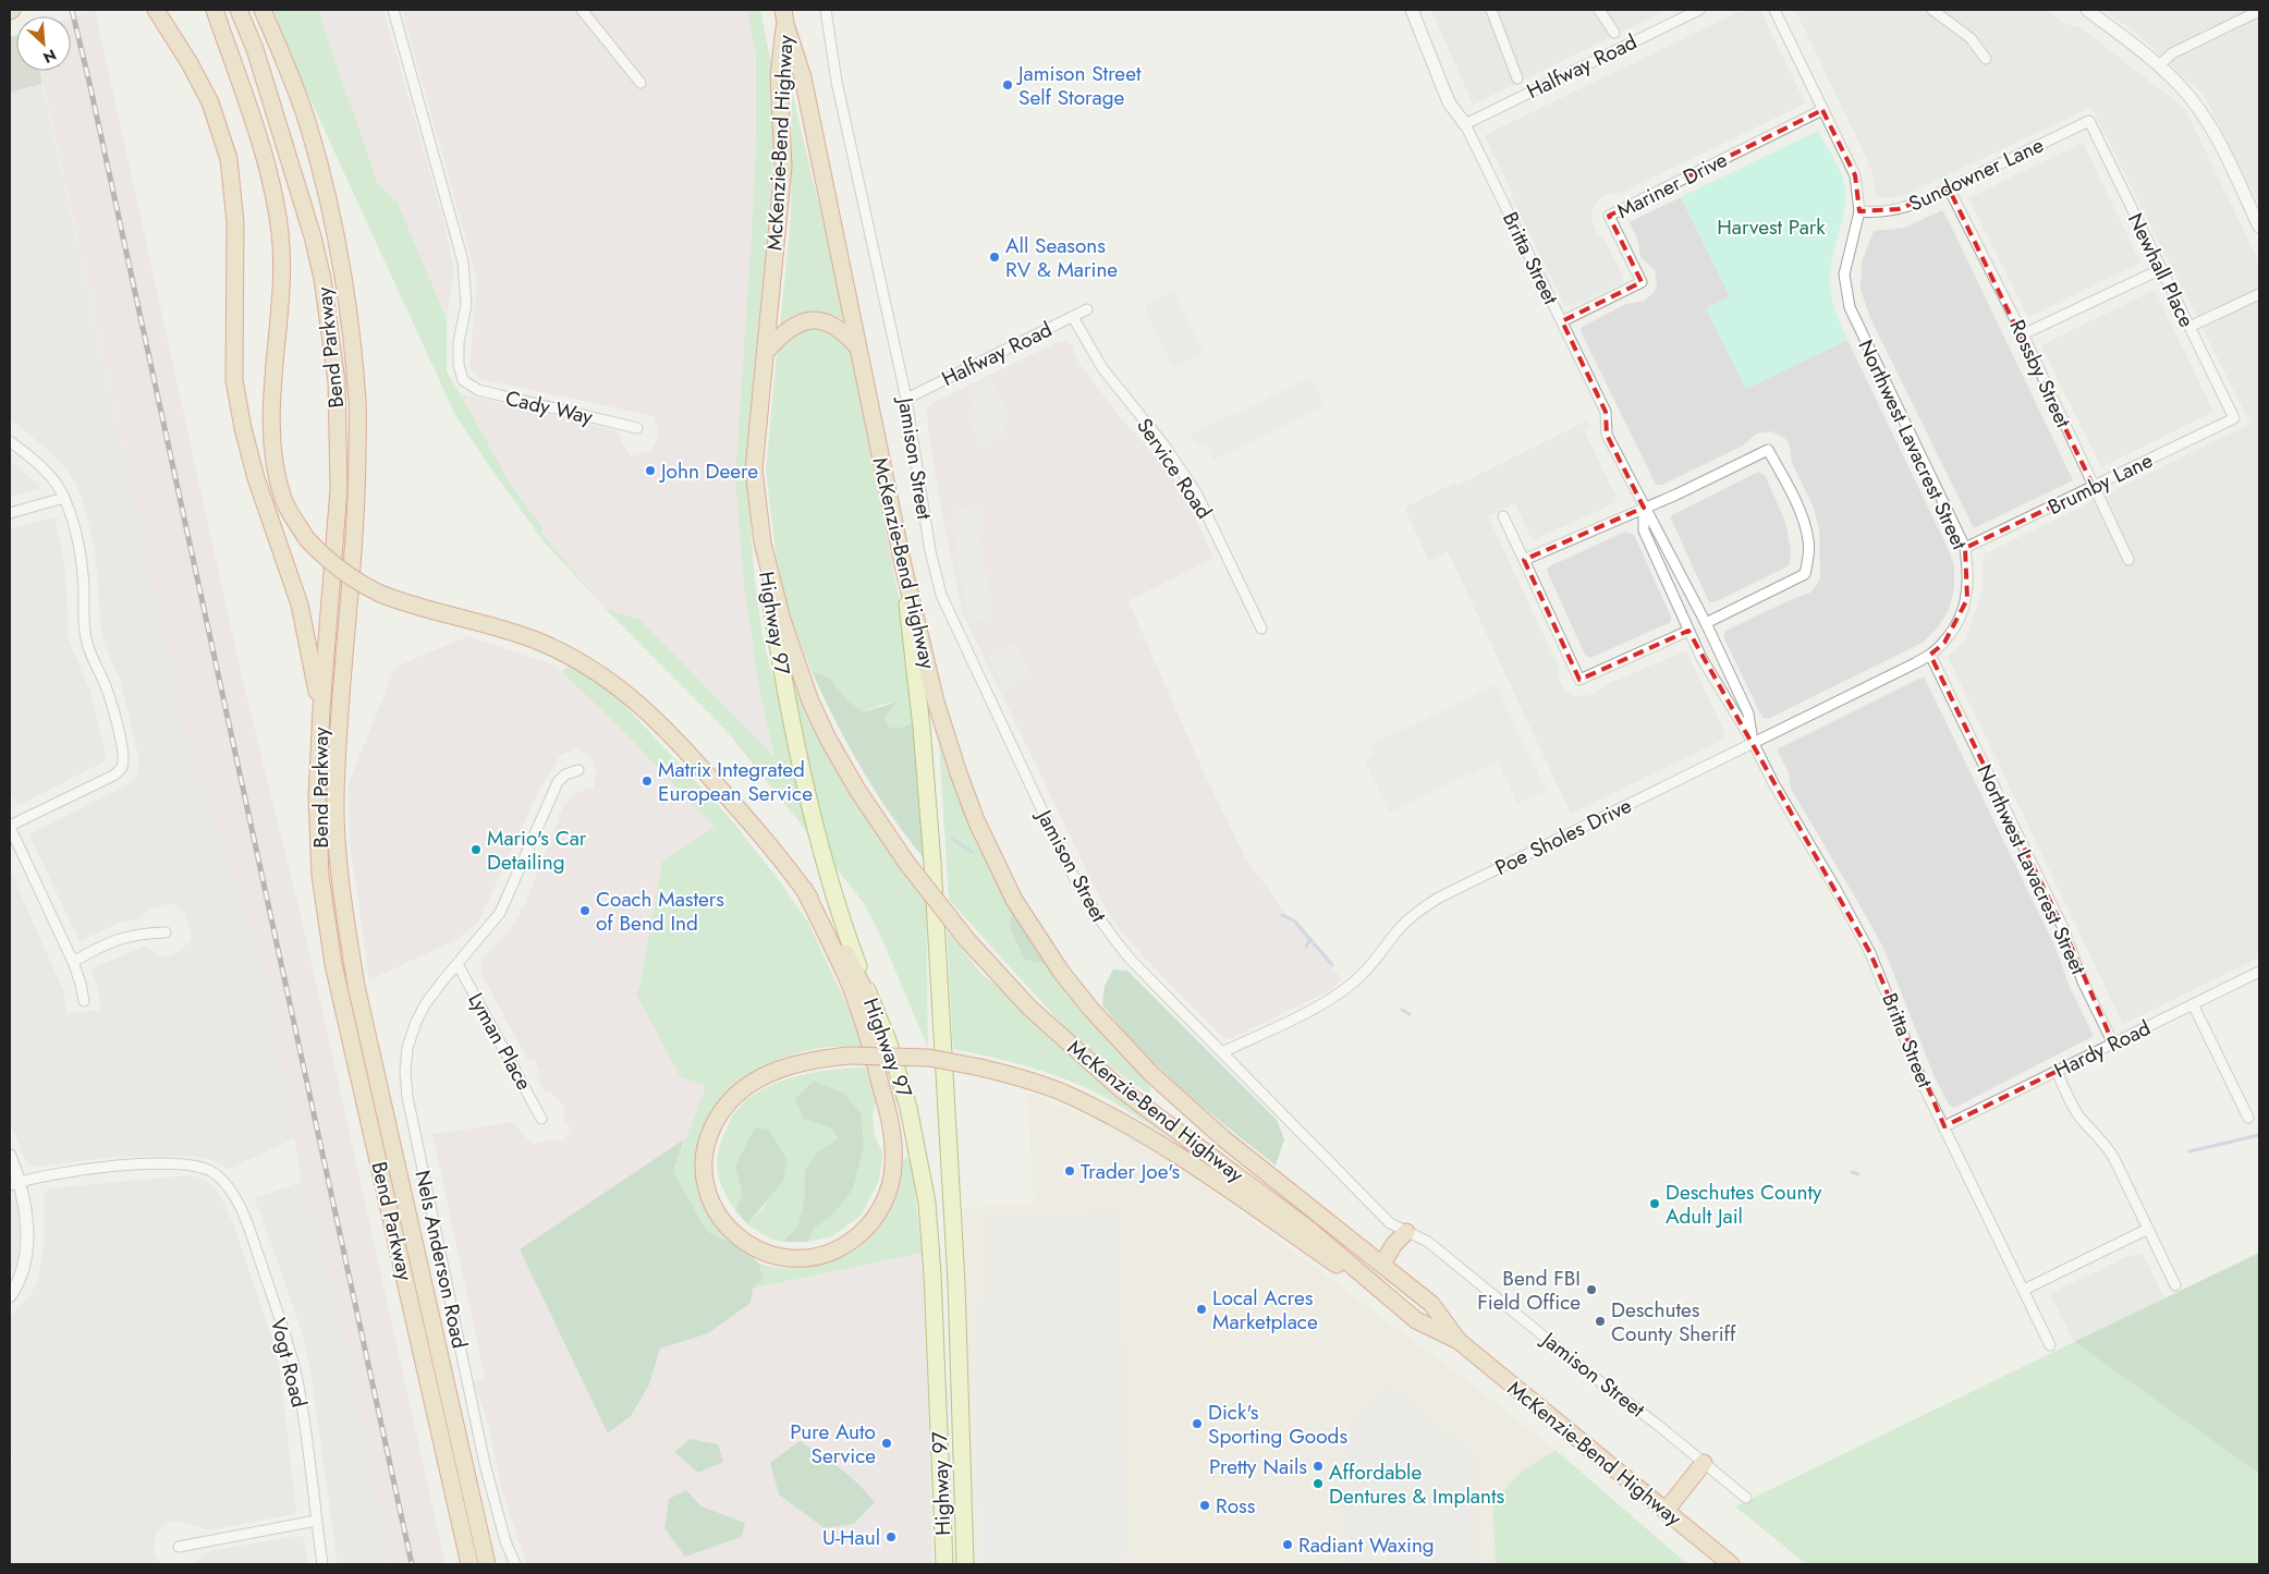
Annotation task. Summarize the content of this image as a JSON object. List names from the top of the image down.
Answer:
{
  "streets": {
    "highway": ["McKenzie-Bend Highway", "Bend Parkway"],
    "main road": ["Highway 97"],
    "street": [
      "Halfway Road",
      "Sundowner Lane",
      "Mariner Drive",
      "Britta Street",
      "Newhall Place",
      "Rossby Street",
      "Cady Way",
      "Northwest Lavacrest Street",
      "Jamison Street",
      "Service Road",
      "Brumby Lane",
      "Poe Sholes Drive",
      "Lyman Place",
      "Hardy Road",
      "Nels Anderson Road",
      "Vogt Road"
    ]
  },
  "crossings": [
    ["Halfway Road", "Britta Street"],
    ["Halfway Road", "Jamison Street"],
    ["Halfway Road", "Service Road"],
    ["McKenzie-Bend Highway", "Highway 97"],
    ["Sundowner Lane", "Newhall Place"],
    ["Sundowner Lane", "Rossby Street"],
    ["Sundowner Lane", "Northwest Lavacrest Street"],
    ["Mariner Drive", "Britta Street"],
    ["Mariner Drive", "Northwest Lavacrest Street"],
    ["Britta Street", "Poe Sholes Drive"],
    ["Britta Street", "Hardy Road"],
    ["Newhall Place", "Brumby Lane"],
    ["Rossby Street", "Brumby Lane"],
    ["Northwest Lavacrest Street", "Brumby Lane"],
    ["Northwest Lavacrest Street", "Poe Sholes Drive"],
    ["Northwest Lavacrest Street", "Hardy Road"],
    ["Jamison Street", "Poe Sholes Drive"],
    ["Lyman Place", "Nels Anderson Road"]
  ],
  "parks": ["Harvest Park"],
  "places": [
    "Jamison Street Self Storage",
    "All Seasons RV & Marine",
    "John Deere",
    "Matrix Integrated European Service",
    "Mario's Car Detailing",
    "Coach Masters of Bend Ind",
    "Trader Joe's",
    "Deschutes County Adult Jail",
    "Bend FBI Field Office",
    "Local Acres Marketplace",
    "Deschutes County Sheriff",
    "Dick's Sporting Goods",
    "Pure Auto Service",
    "Pretty Nails",
    "Affordable Dentures & Implants",
    "Ross",
    "U-Haul",
    "Radiant Waxing"
  ],
  "north": "bottom right"
}
